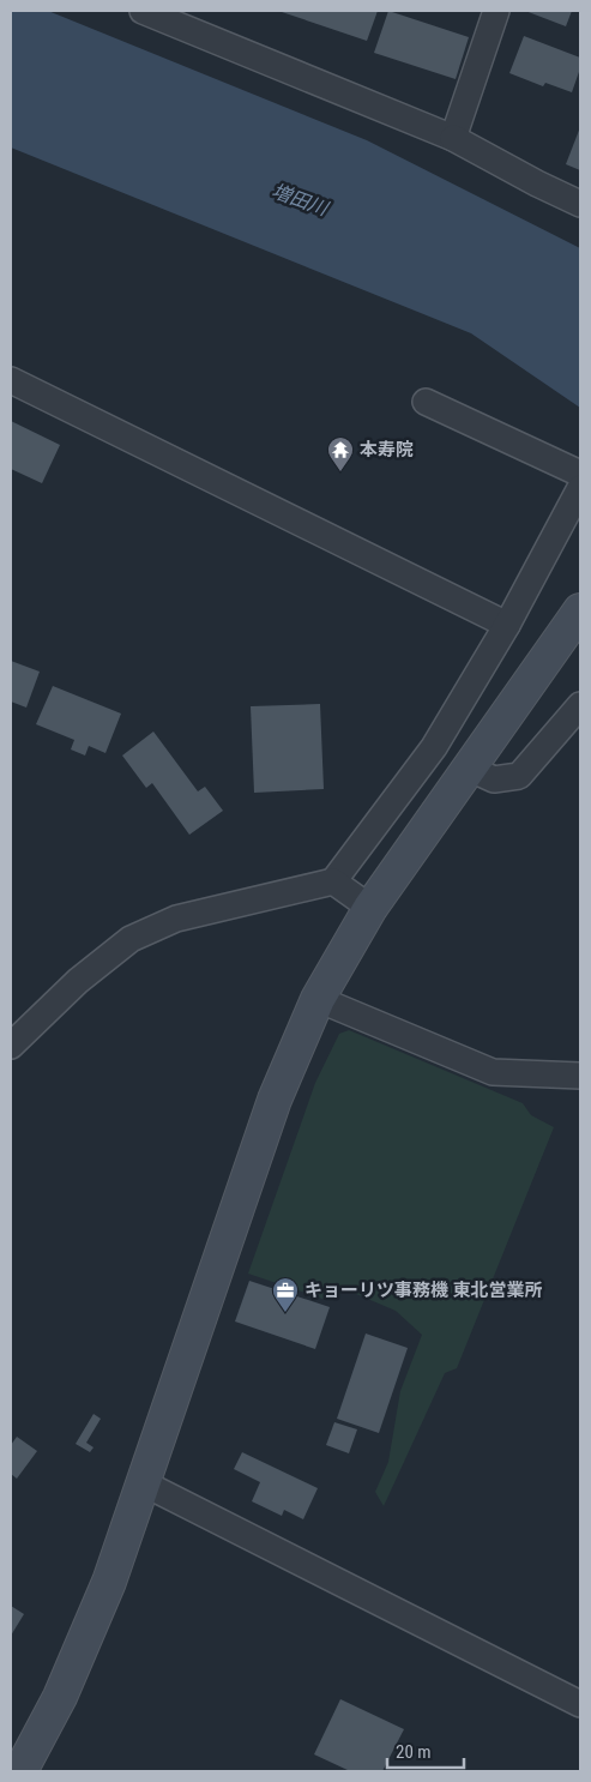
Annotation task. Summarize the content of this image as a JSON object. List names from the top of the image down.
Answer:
{
  "water": ["増田川"],
  "places": {
    "temple": ["本寿院"],
    "office": ["キョーリツ事務機 東北営業所"]
  },
  "scale_bar": "20 m"
}
